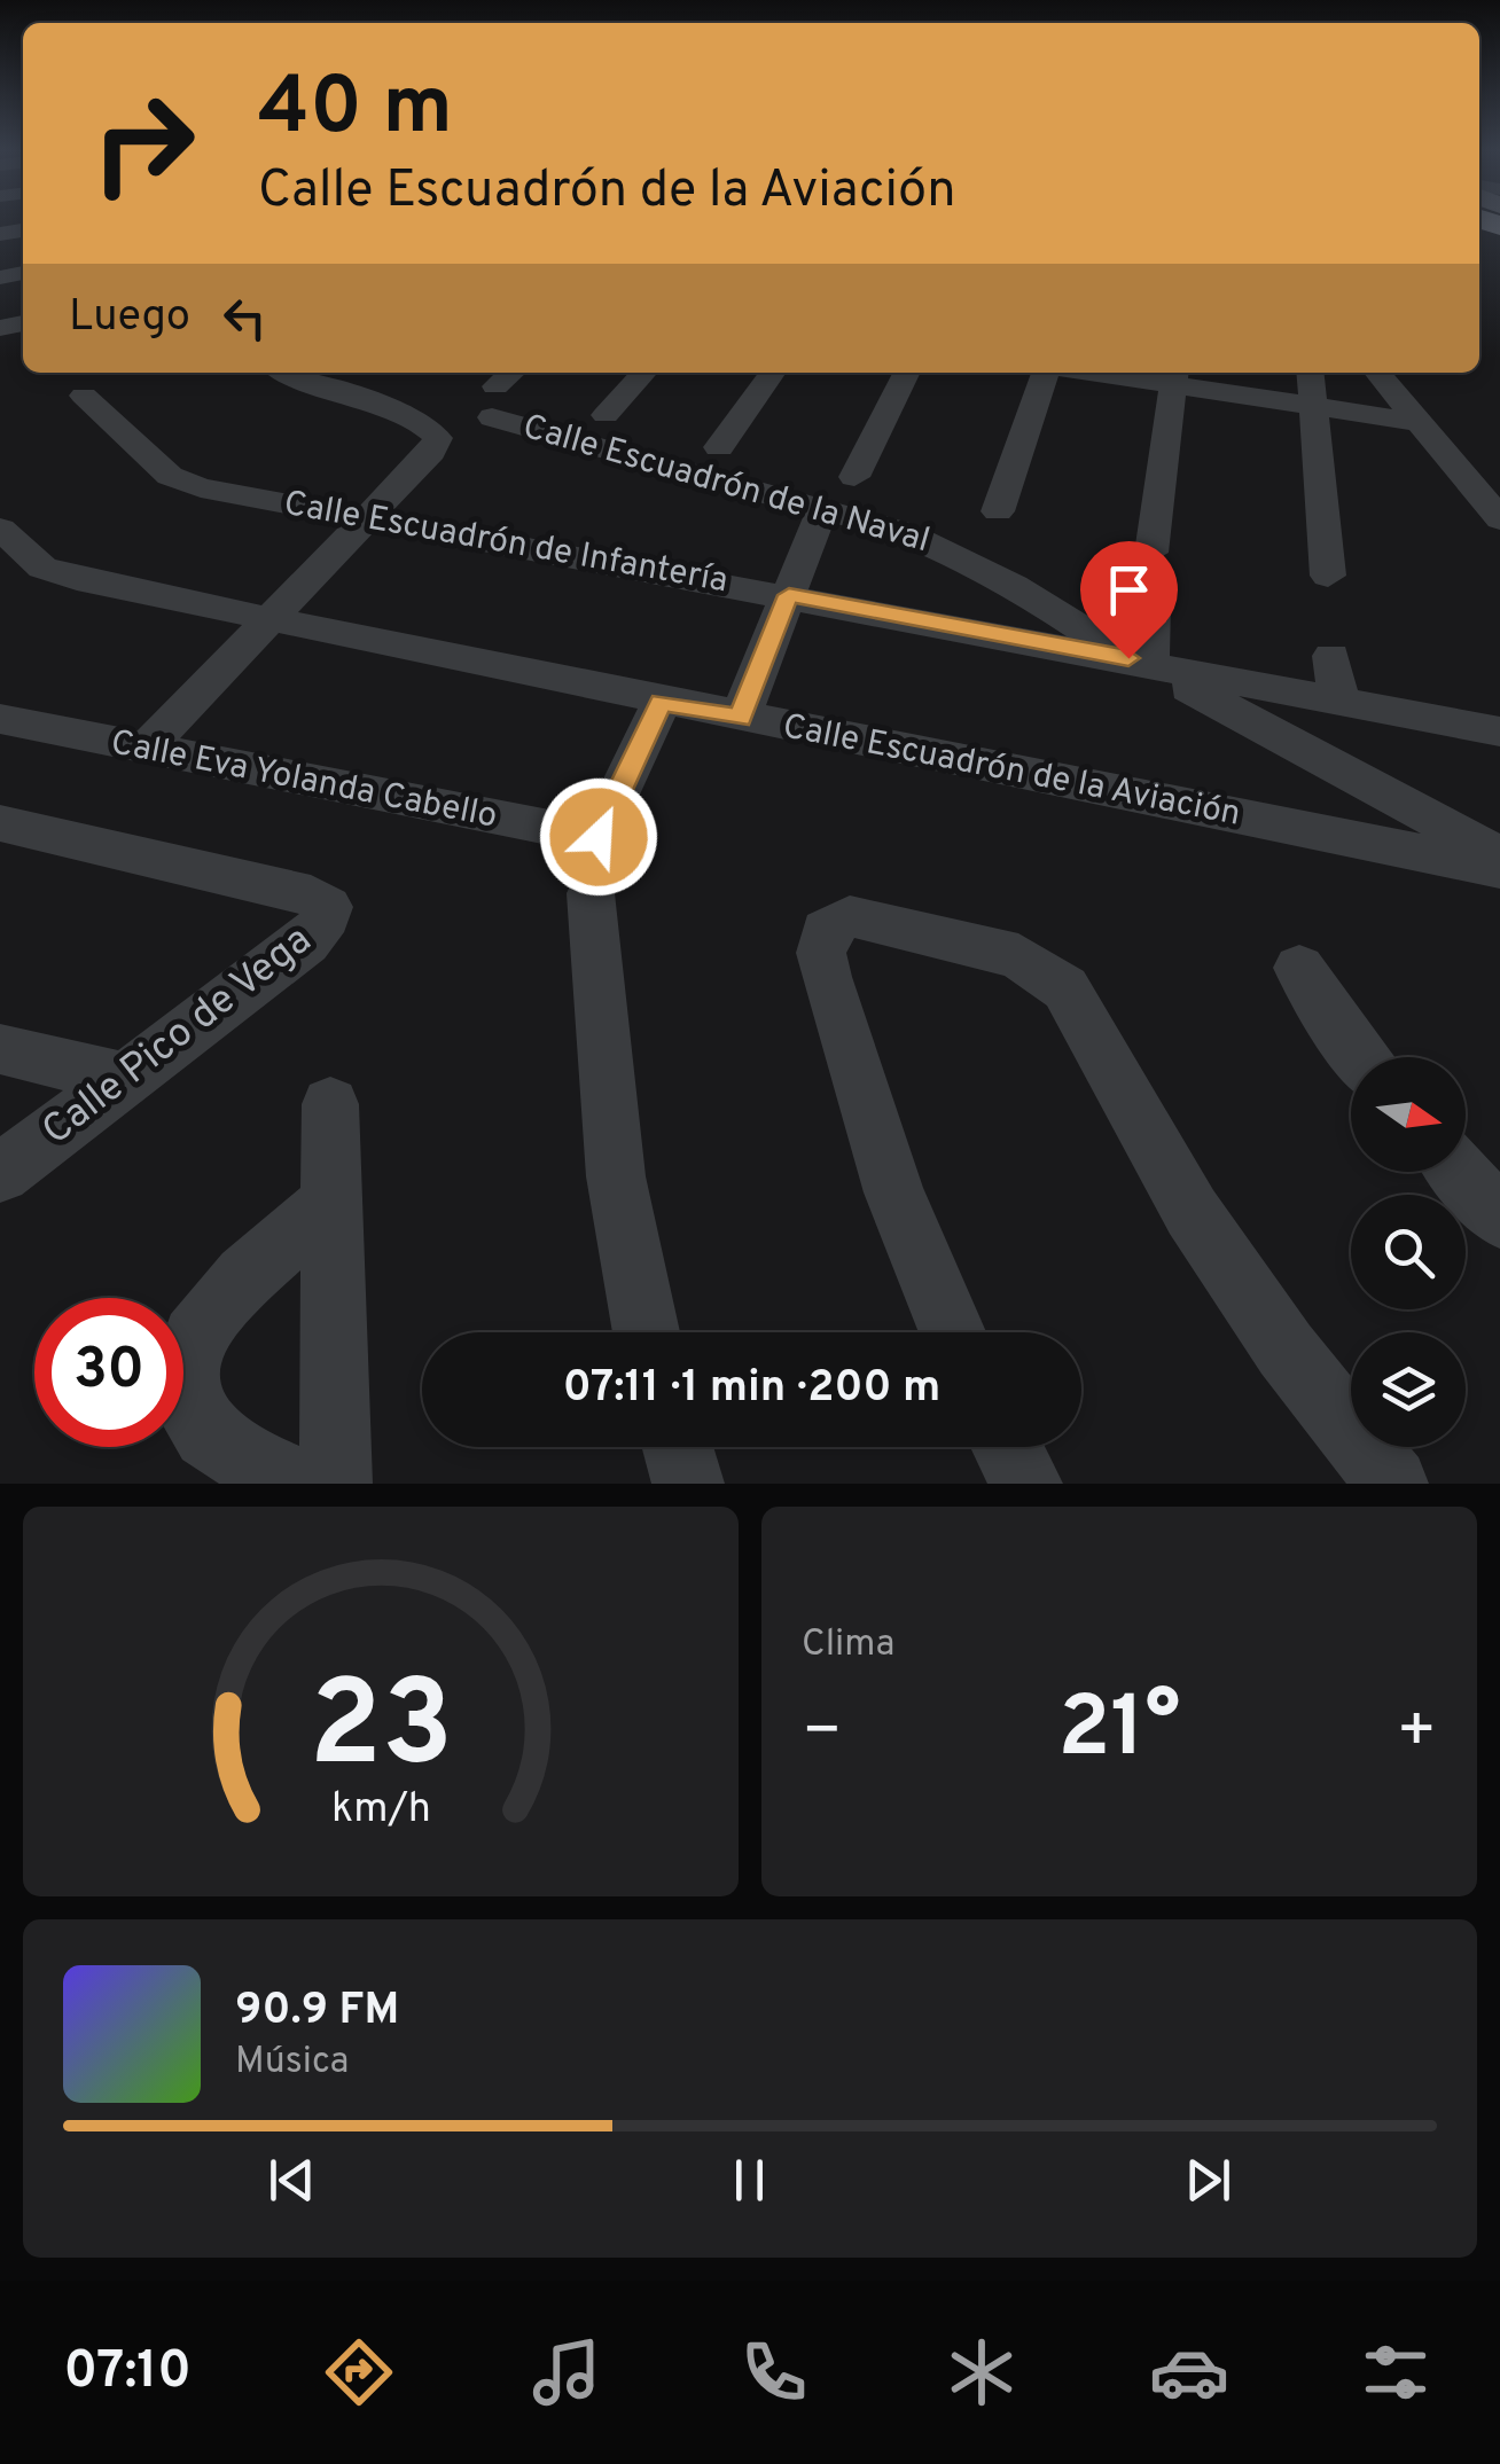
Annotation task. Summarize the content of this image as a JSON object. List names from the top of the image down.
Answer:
{
  "streets": {
    "street": [
      "Calle Escuadrón de la Naval",
      "Calle Escuadrón de Infantería",
      "Calle Escuadrón de la Aviación",
      "Calle Eva Yolanda Cabello",
      "Calle Pico de Vega"
    ]
  },
  "crossings": [
    ["Calle Escuadrón de la Naval", "Calle Escuadrón de Infantería"],
    ["Calle Escuadrón de la Aviación", "Calle Eva Yolanda Cabello"]
  ],
  "north": "right",
  "page": {
    "turn": ["40 m", "Calle Escuadrón de la Aviación"],
    "then": "Luego",
    "limit": "30",
    "trip": "07:11 · 1 min · 200 m",
    "tile": "Clima",
    "heat": ["−", "21°", "+"],
    "song": ["90.9 FM", "Música"],
    "tabs": "07:10",
    "gauge": ["23", "km/h"]
  }
}
